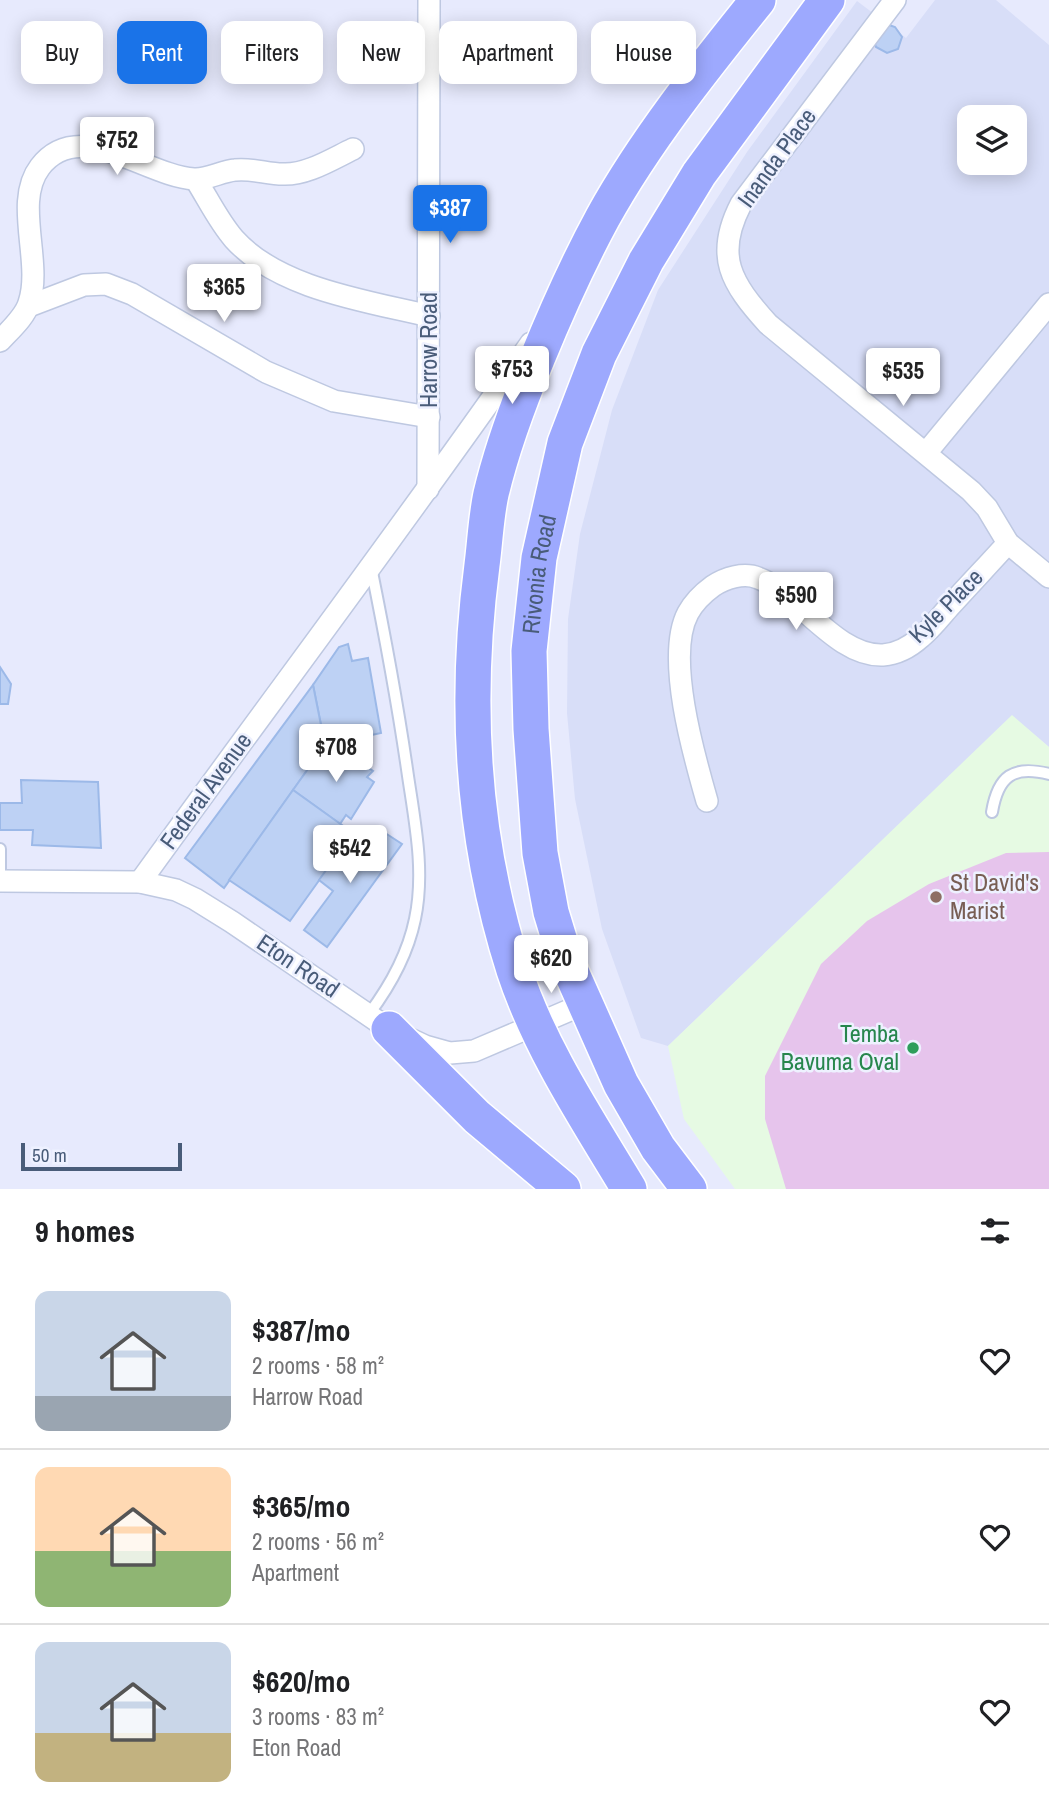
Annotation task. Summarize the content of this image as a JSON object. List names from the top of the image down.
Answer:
{
  "streets": {
    "main road": ["Rivonia Road"],
    "street": [
      "Inanda Place",
      "Harrow Road",
      "Kyle Place",
      "Federal Avenue",
      "Eton Road"
    ]
  },
  "crossings": [
    ["Inanda Place", "Kyle Place"],
    ["Harrow Road", "Federal Avenue"],
    ["Rivonia Road", "Eton Road"],
    ["Federal Avenue", "Eton Road"]
  ],
  "places": ["St David's Marist", "Temba Bavuma Oval"],
  "scale_bar": "50 m",
  "page": {
    "chip": [
      "Buy",
      "Rent",
      "Filters",
      "New",
      "Apartment",
      "House"
    ],
    "price": [
      "$752",
      "$387",
      "$365",
      "$753",
      "$535",
      "$590",
      "$708",
      "$542",
      "$620"
    ],
    "scale": "50 m",
    "heading": "9 homes",
    "list": [
      {
        "name": "$387/mo",
        "note": "2 rooms · 58 m² · Harrow Road"
      },
      {
        "name": "$365/mo",
        "note": "2 rooms · 56 m² · Apartment"
      },
      {
        "name": "$620/mo",
        "note": "3 rooms · 83 m² · Eton Road"
      }
    ]
  }
}
